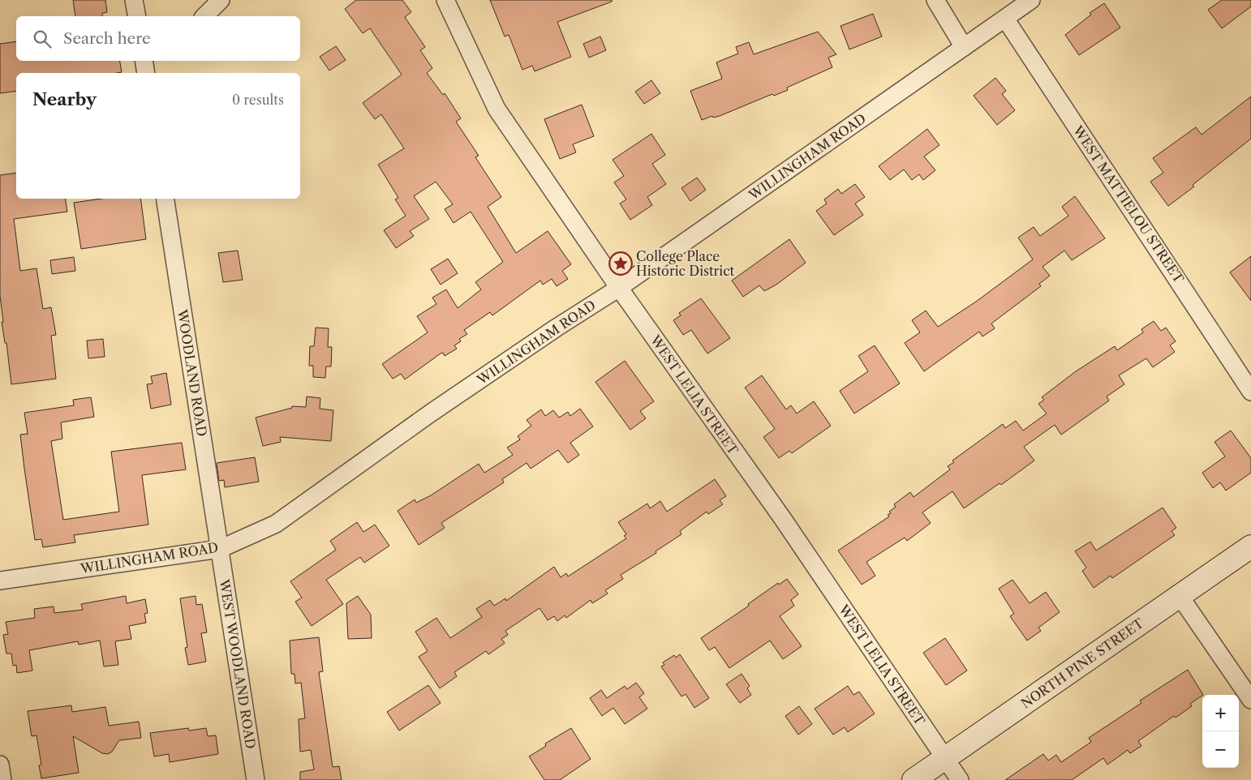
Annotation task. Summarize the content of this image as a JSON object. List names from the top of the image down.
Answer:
{
  "streets": {
    "main road": ["NORTH PINE STREET"],
    "street": [
      "WILLINGHAM ROAD",
      "WEST MATTIELOU STREET",
      "WOODLAND ROAD",
      "WEST LELIA STREET",
      "WEST WOODLAND ROAD"
    ]
  },
  "crossings": [
    ["WILLINGHAM ROAD", "WEST MATTIELOU STREET"],
    ["WILLINGHAM ROAD", "WOODLAND ROAD"],
    ["WILLINGHAM ROAD", "WEST LELIA STREET"],
    ["WILLINGHAM ROAD", "WEST WOODLAND ROAD"],
    ["WOODLAND ROAD", "WEST WOODLAND ROAD"],
    ["WEST LELIA STREET", "NORTH PINE STREET"]
  ],
  "places": {
    "place": ["College Place Historic District"]
  },
  "page": {
    "search": "Search here",
    "heading": ["Nearby", "0 results"],
    "map_buttons": ["+", "−"]
  }
}
